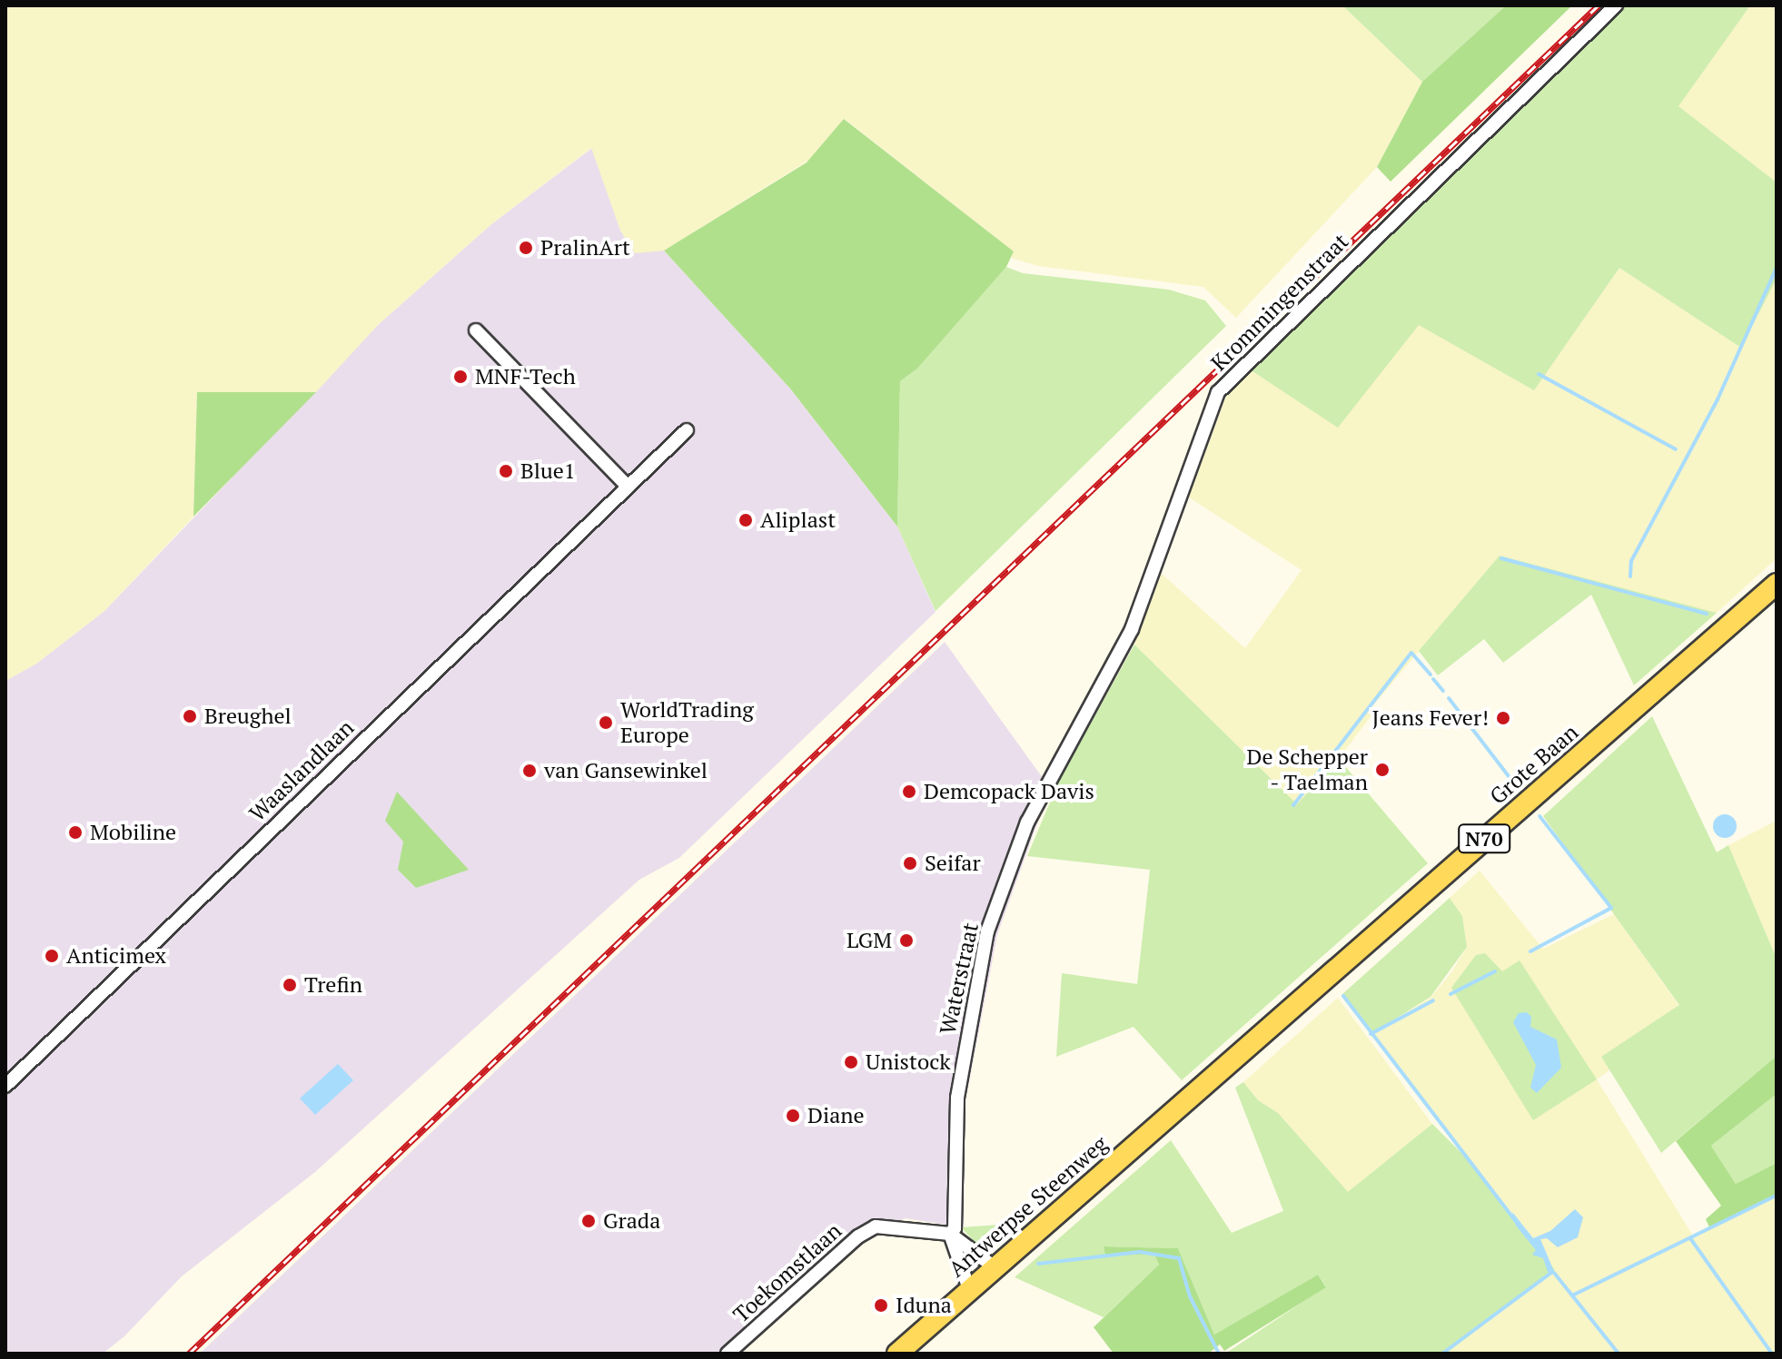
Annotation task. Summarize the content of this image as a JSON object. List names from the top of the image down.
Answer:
{
  "streets": {
    "main road": ["Grote Baan", "N70", "Antwerpse Steenweg"],
    "street": [
      "Krommingenstraat",
      "Waaslandlaan",
      "Waterstraat",
      "Toekomstlaan"
    ]
  },
  "crossings": [
    ["Krommingenstraat", "Waterstraat"],
    ["Grote Baan", "Antwerpse Steenweg"],
    ["Waterstraat", "Toekomstlaan"],
    ["Antwerpse Steenweg", "Toekomstlaan"]
  ],
  "places": [
    "PralinArt",
    "MNF-Tech",
    "Blue1",
    "Aliplast",
    "Breughel",
    "Jeans Fever!",
    "WorldTrading Europe",
    "De Schepper - Taelman",
    "van Gansewinkel",
    "Demcopack Davis",
    "Mobiline",
    "Seifar",
    "LGM",
    "Anticimex",
    "Trefin",
    "Unistock",
    "Diane",
    "Grada",
    "Iduna"
  ]
}
